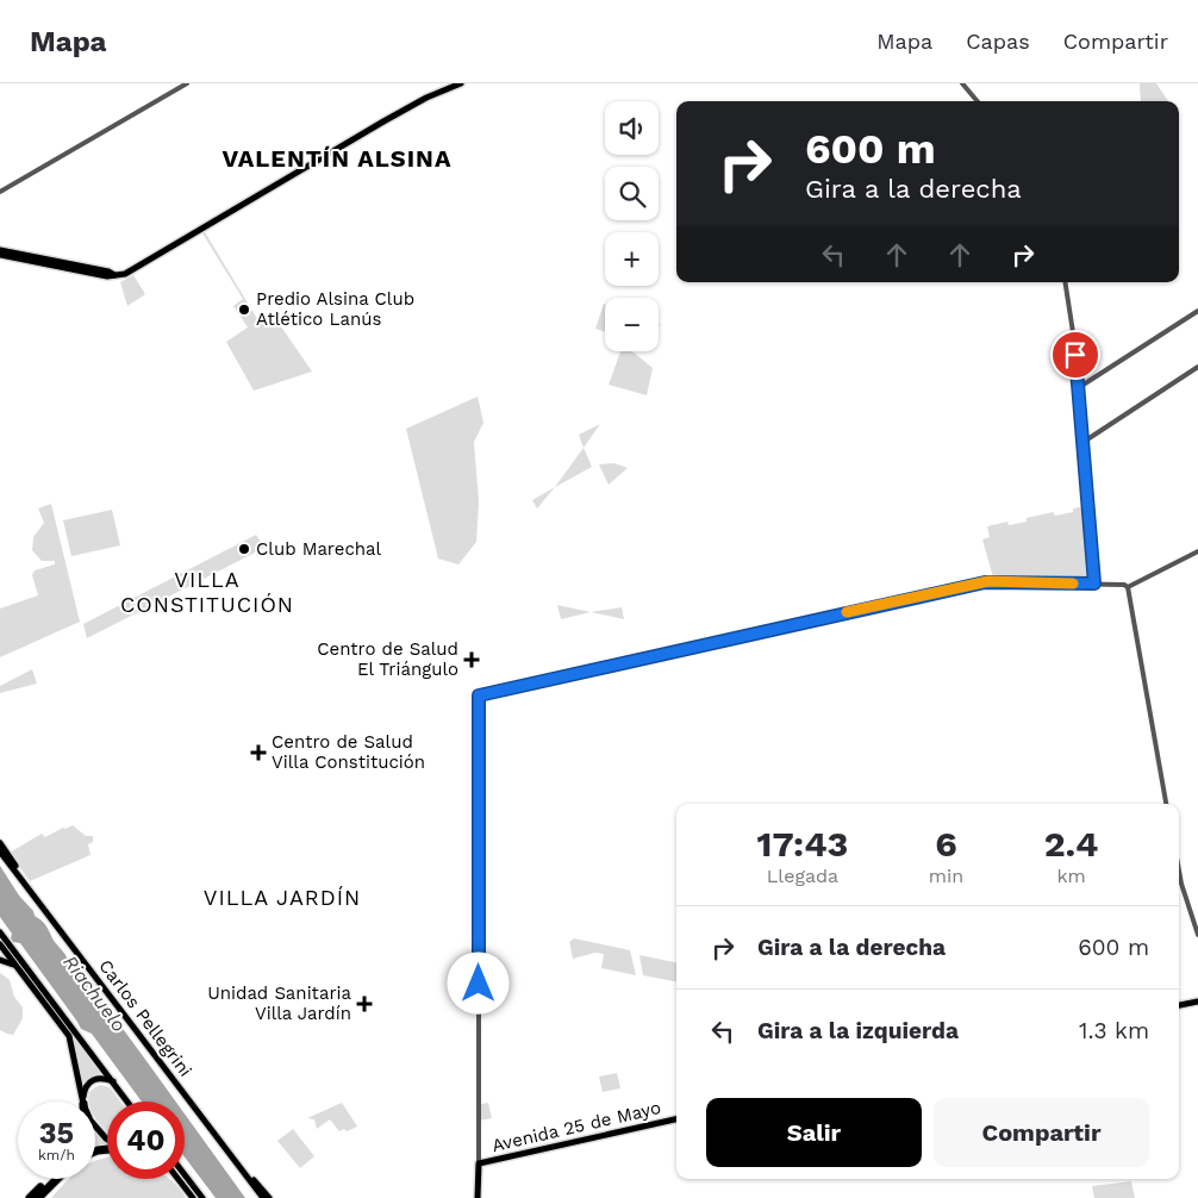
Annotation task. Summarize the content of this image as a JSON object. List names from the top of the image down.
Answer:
{
  "streets": {
    "main road": ["Carlos Pellegrini", "Avenida 25 de Mayo"]
  },
  "districts": ["VALENTÍN ALSINA", "VILLA CONSTITUCIÓN", "VILLA JARDÍN"],
  "water": ["Riachuelo"],
  "places": {
    "other": ["Predio Alsina Club Atlético Lanús", "Club Marechal"],
    "health": ["Centro de Salud El Triángulo", "Centro de Salud Villa Constitución", "Unidad Sanitaria Villa Jardín"]
  },
  "page": {
    "header": "Mapa",
    "nav": ["Mapa", "Capas", "Compartir"],
    "map_buttons": ["+", "−"],
    "turn": ["600 m", "Gira a la derecha"],
    "eta": [
      "17:43",
      "Llegada",
      "6",
      "min",
      "2.4",
      "km"
    ],
    "list": [
      {
        "name": "Gira a la derecha",
        "value": "600 m"
      },
      {
        "name": "Gira a la izquierda",
        "value": "1.3 km"
      }
    ],
    "buttons": ["Salir", "Compartir"],
    "speed": "35 km/h",
    "limit": "40"
  }
}
